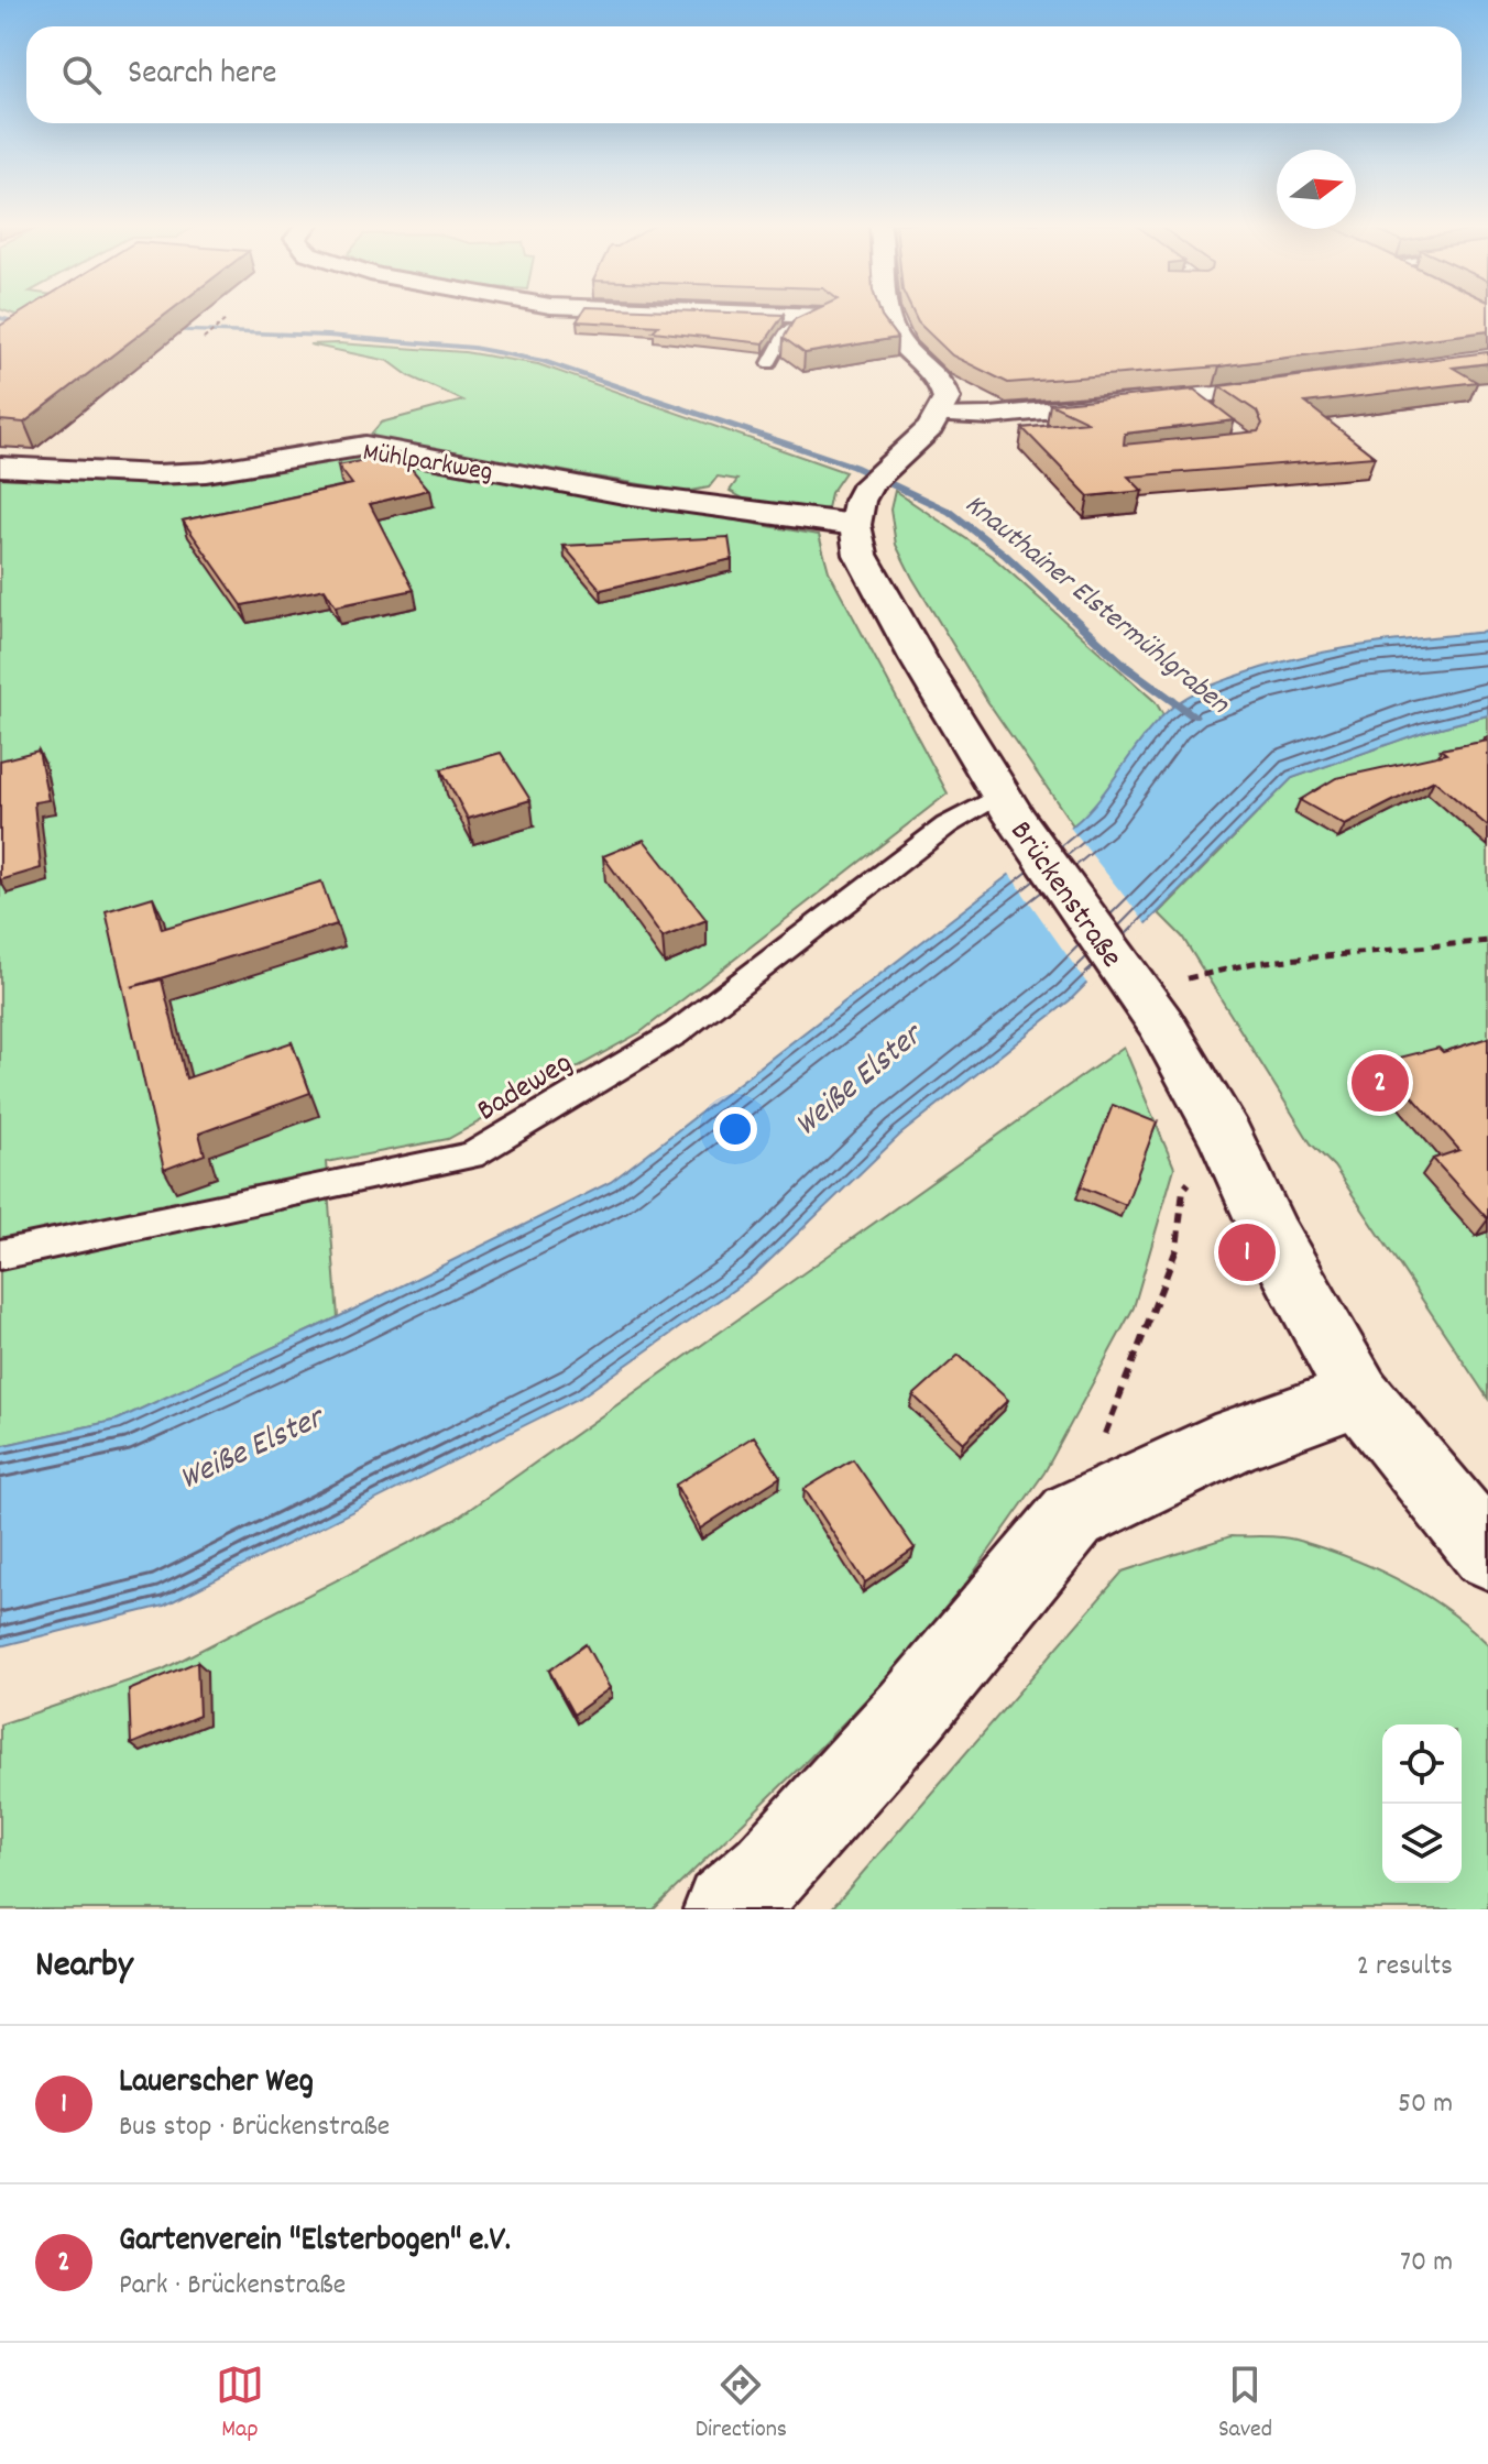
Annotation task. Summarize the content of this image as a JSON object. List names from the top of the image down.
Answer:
{
  "streets": {
    "street": ["Mühlparkweg", "Brückenstraße"],
    "lane": ["Badeweg"]
  },
  "crossings": [
    ["Mühlparkweg", "Brückenstraße"],
    ["Brückenstraße", "Badeweg"]
  ],
  "water": ["Knauthainer Elstermühlgraben", "Weiße Elster"],
  "north": "right",
  "page": {
    "search": "Search here",
    "pins": ["2", "1"],
    "heading": ["Nearby", "2 results"],
    "list": [
      {
        "mark": "1",
        "name": "Lauerscher Weg",
        "note": "Bus stop · Brückenstraße",
        "value": "50 m"
      },
      {
        "mark": "2",
        "name": "Gartenverein \"Elsterbogen\" e.V.",
        "note": "Park · Brückenstraße",
        "value": "70 m"
      }
    ],
    "nav": ["Map", "Directions", "Saved"]
  }
}
